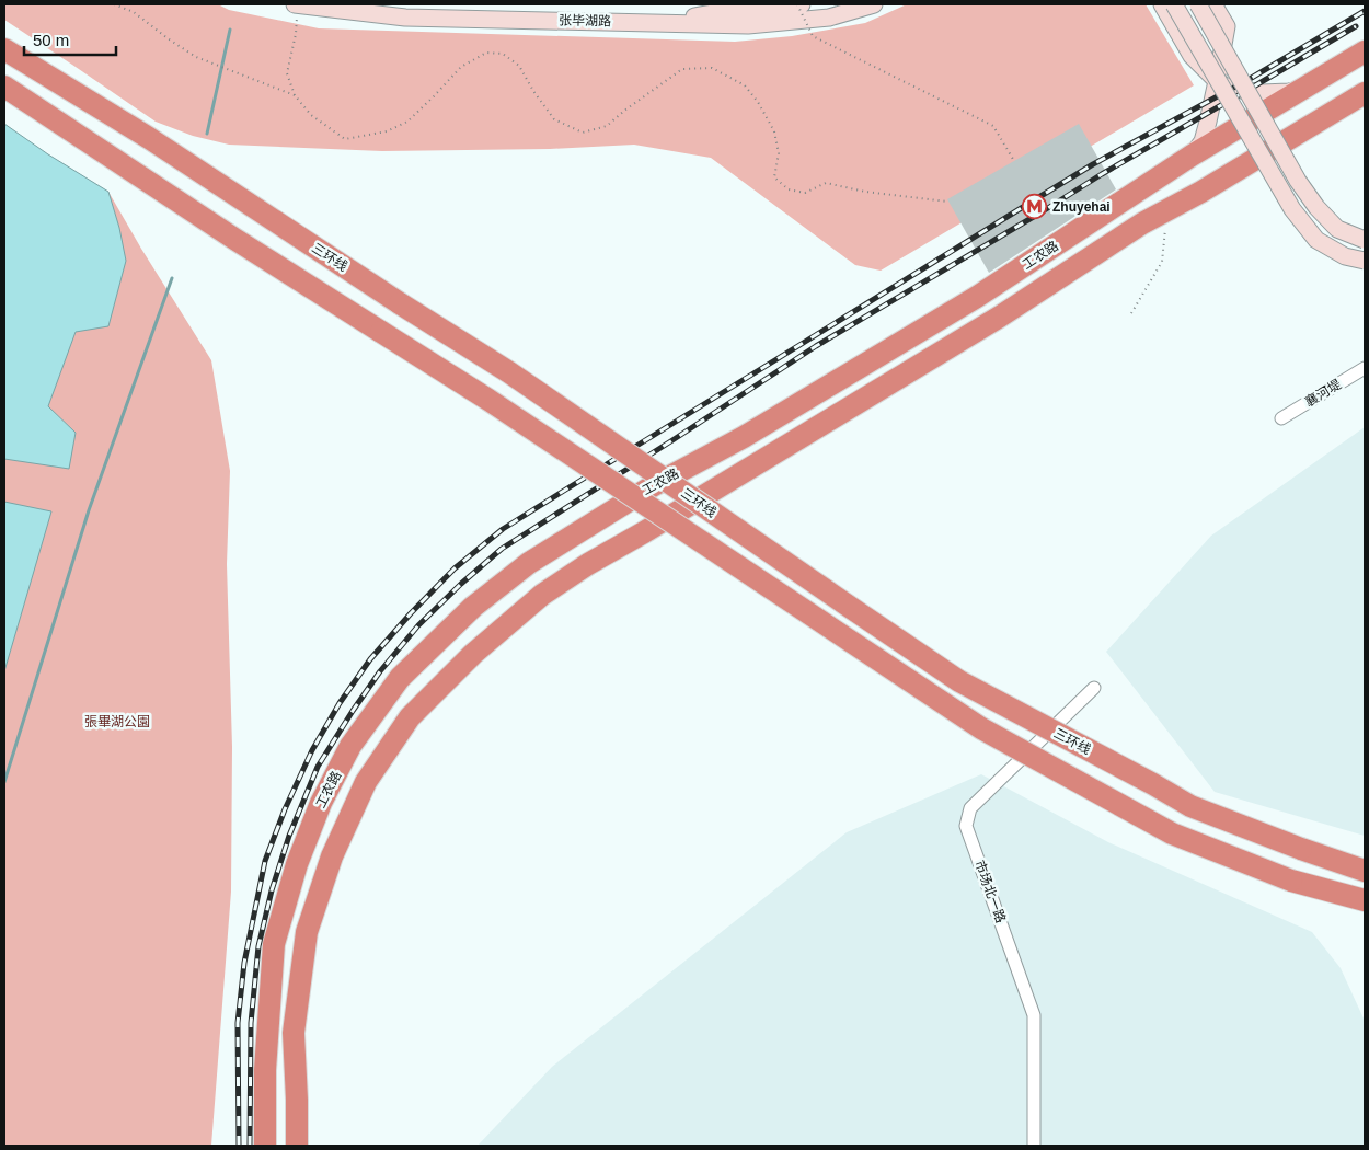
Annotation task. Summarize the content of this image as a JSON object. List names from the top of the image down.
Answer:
{
  "streets": {
    "highway": ["工农路", "三环线"],
    "main road": ["张毕湖路"],
    "street": ["襄河堤", "市场北一路"]
  },
  "parks": ["張畢湖公園"],
  "places": {
    "metro station": ["Zhuyehai"]
  },
  "scale_bar": "50 m"
}
